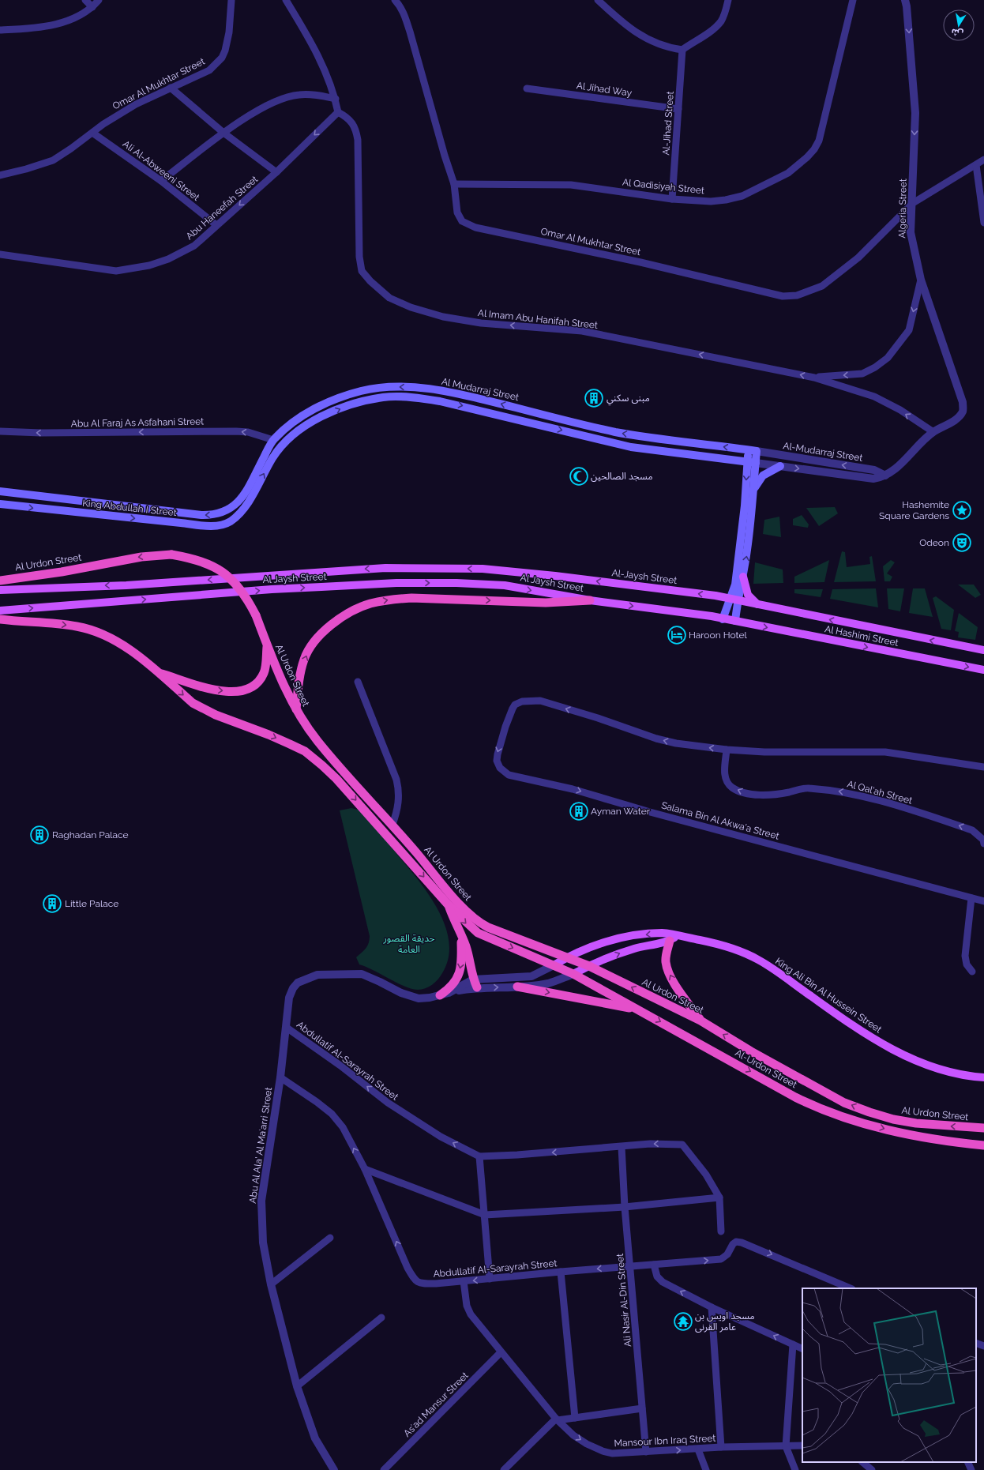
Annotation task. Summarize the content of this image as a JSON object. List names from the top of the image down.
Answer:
{
  "streets": {
    "highway": ["Al Urdon Street", "Al-Urdon Street"],
    "main road": [
      "Al Mudarraj Street",
      "King Abdullah I Street",
      "Al Jaysh Street",
      "Al Hashimi Street",
      "King Ali Bin Al Hussein Street"
    ],
    "street": [
      "Omar Al Mukhtar Street",
      "Al Jihad Way",
      "Al-Jihad Street",
      "Ali Al-Abweeni Street",
      "Al Qadisiyah Street",
      "Abu Haneefah Street",
      "Algeria Street",
      "Al Imam Abu Hanifah Street",
      "Abu Al Faraj As Asfahani Street",
      "Al-Mudarraj Street",
      "Al Qal'ah Street",
      "Salama Bin Al Akwa'a Street",
      "Abdullatif Al-Sarayrah Street",
      "Abu Al Ala' Al Maʻarri Street",
      "Ali Nasir Al-Din Street",
      "Asʻad Mansur Street",
      "Mansour Ibn Iraq Street"
    ]
  },
  "crossings": [
    ["Omar Al Mukhtar Street", "Ali Al-Abweeni Street"],
    ["Omar Al Mukhtar Street", "Al Qadisiyah Street"],
    ["Omar Al Mukhtar Street", "Algeria Street"],
    ["Al Jihad Way", "Al-Jihad Street"],
    ["Al-Jihad Street", "Al Qadisiyah Street"],
    ["Ali Al-Abweeni Street", "Abu Haneefah Street"],
    ["Abu Haneefah Street", "Al Imam Abu Hanifah Street"],
    ["Algeria Street", "Al Imam Abu Hanifah Street"],
    ["Algeria Street", "Al-Mudarraj Street"],
    ["Al Imam Abu Hanifah Street", "Al-Mudarraj Street"],
    ["Al Mudarraj Street", "Abu Al Faraj As Asfahani Street"],
    ["Al Mudarraj Street", "Al-Mudarraj Street"],
    ["Al Mudarraj Street", "King Abdullah I Street"],
    ["Al Urdon Street", "King Ali Bin Al Hussein Street"],
    ["Al Urdon Street", "Al-Urdon Street"],
    ["Al Jaysh Street", "Al Hashimi Street"],
    ["Al Qal'ah Street", "Salama Bin Al Akwa'a Street"],
    ["King Ali Bin Al Hussein Street", "Al-Urdon Street"],
    ["Abdullatif Al-Sarayrah Street", "Abu Al Ala' Al Maʻarri Street"],
    ["Abdullatif Al-Sarayrah Street", "Ali Nasir Al-Din Street"],
    ["Abdullatif Al-Sarayrah Street", "Mansour Ibn Iraq Street"],
    ["Ali Nasir Al-Din Street", "Mansour Ibn Iraq Street"],
    ["Asʻad Mansur Street", "Mansour Ibn Iraq Street"]
  ],
  "one_way": [
    "Abu Haneefah Street",
    "Algeria Street",
    "Al Imam Abu Hanifah Street",
    "Abu Al Faraj As Asfahani Street",
    "Al Qal'ah Street",
    "Al-Urdon Street"
  ],
  "parks": ["حديقة القصور العامة"],
  "places": {
    "building": [
      "مبنى سكني",
      "Ayman Water",
      "Raghadan Palace",
      "Little Palace"
    ],
    "mosque": ["مسجد الصالحين"],
    "place": ["Hashemite Square Gardens"],
    "theatre": ["Odeon"],
    "hotel": ["Haroon Hotel"],
    "temple": ["مسجد اويس بن عامر القرنى"]
  },
  "north": "bottom"
}
